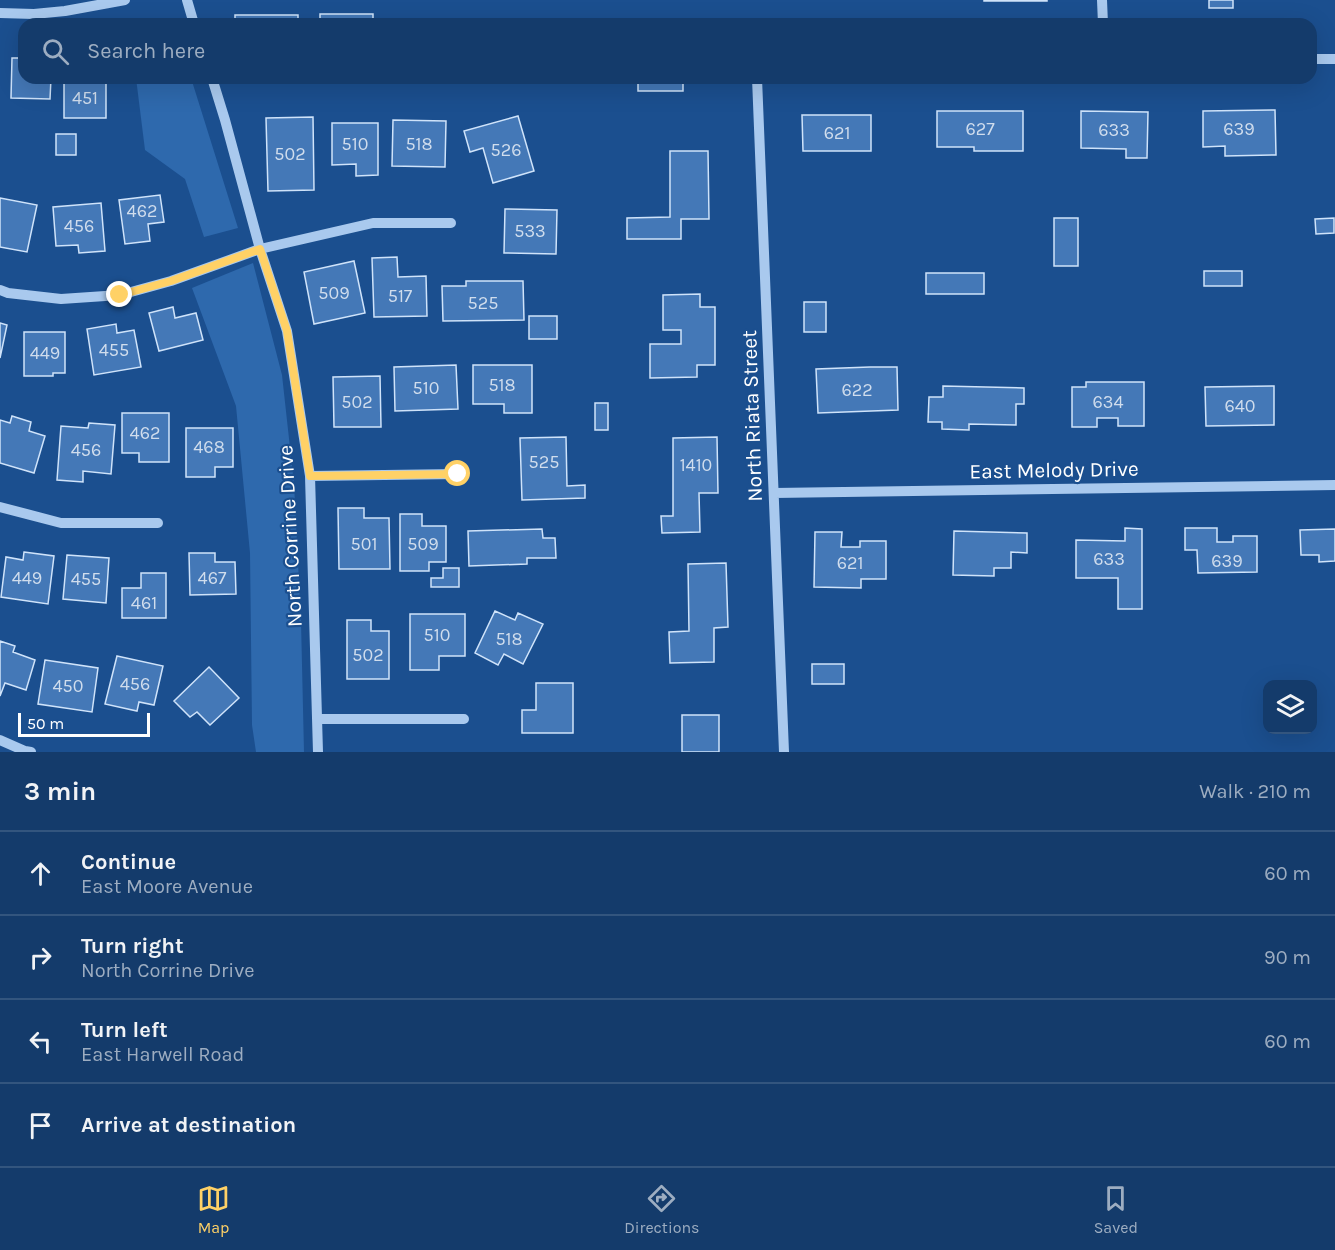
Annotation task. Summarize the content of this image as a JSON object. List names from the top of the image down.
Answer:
{
  "streets": {
    "street": ["North Riata Street", "East Melody Drive", "North Corrine Drive"]
  },
  "crossings": [
    ["North Riata Street", "East Melody Drive"]
  ],
  "house_numbers": [
    "451",
    "627",
    "639",
    "633",
    "621",
    "510",
    "518",
    "526",
    "502",
    "462",
    "456",
    "533",
    "509",
    "517",
    "525",
    "455",
    "449",
    "518",
    "510",
    "622",
    "502",
    "634",
    "640",
    "462",
    "468",
    "456",
    "525",
    "1410",
    "501",
    "509",
    "633",
    "639",
    "621",
    "449",
    "467",
    "455",
    "461",
    "510",
    "518",
    "502",
    "456",
    "450"
  ],
  "scale_bar": "50 m",
  "page": {
    "search": "Search here",
    "scale": "50 m",
    "heading": ["3 min", "Walk · 210 m"],
    "list": [
      ["Continue", "East Moore Avenue", "60 m"],
      ["Turn right", "North Corrine Drive", "90 m"],
      ["Turn left", "East Harwell Road", "60 m"],
      "Arrive at destination"
    ],
    "nav": ["Map", "Directions", "Saved"]
  }
}
